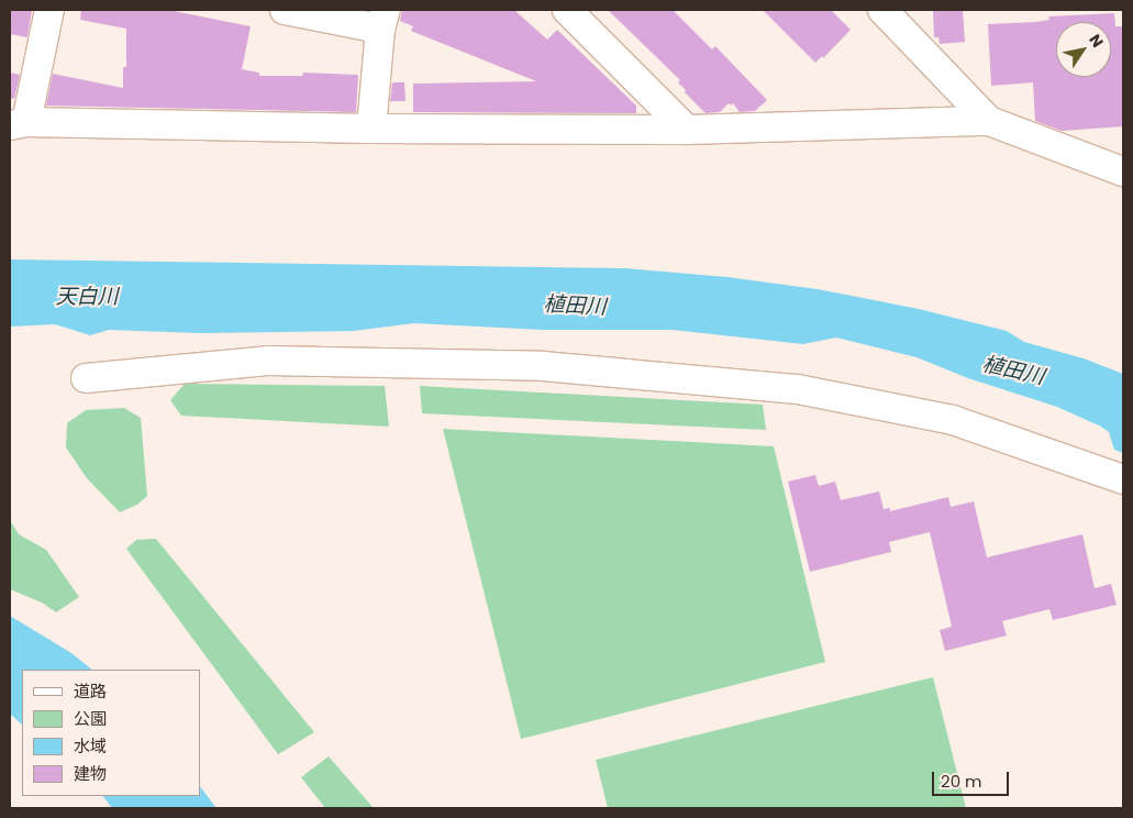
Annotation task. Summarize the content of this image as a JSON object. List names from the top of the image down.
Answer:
{
  "water": ["天白川", "植田川"],
  "legend": [
    "道路",
    "公園",
    "水域",
    "建物"
  ],
  "scale_bar": "20 m",
  "north": "top right"
}
